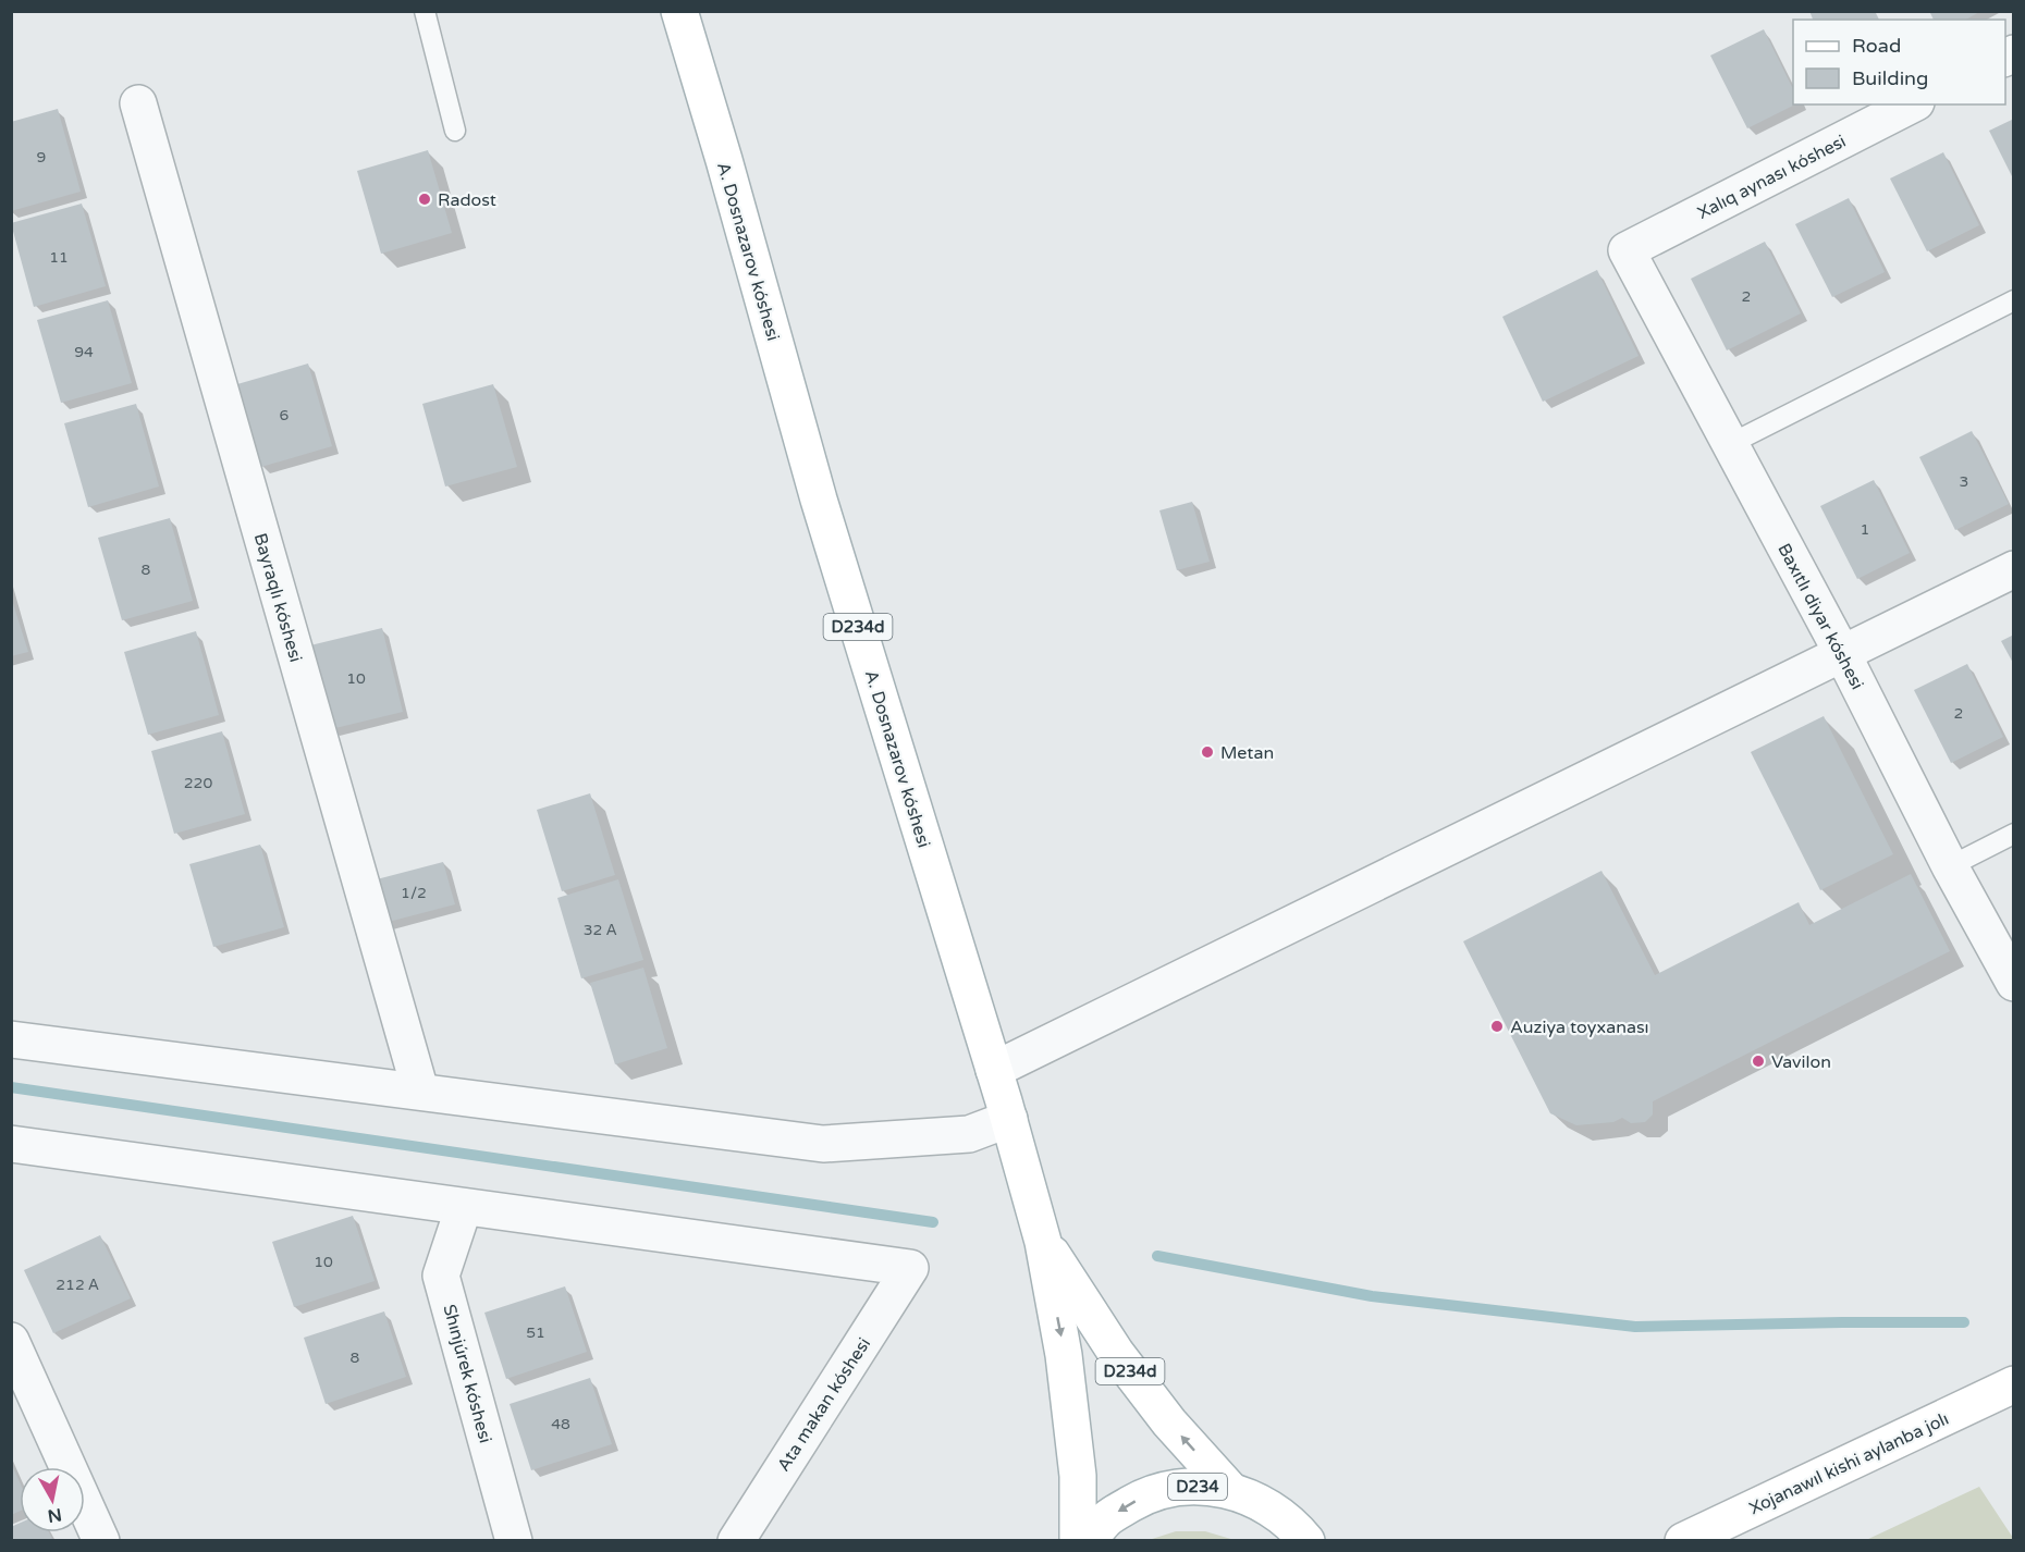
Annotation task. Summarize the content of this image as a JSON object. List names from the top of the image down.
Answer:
{
  "streets": {
    "main road": [
      "A. Dosnazarov kóshesi",
      "D234d",
      "Xojanawıl kishi aylanba jolı",
      "D234"
    ],
    "street": [
      "Xalıq aynası kóshesi",
      "Bayraqlı kóshesi",
      "Baxıtlı diyar kóshesi",
      "Shınjúrek kóshesi",
      "Ata makan kóshesi"
    ]
  },
  "crossings": [
    ["Xalıq aynası kóshesi", "Baxıtlı diyar kóshesi"],
    ["A. Dosnazarov kóshesi", "D234d"],
    ["D234d", "D234"],
    ["Shınjúrek kóshesi", "Ata makan kóshesi"]
  ],
  "places": [
    "Radost",
    "Metan",
    "Auziya toyxanası",
    "Vavilon"
  ],
  "house_numbers": [
    "9",
    "11",
    "2",
    "94",
    "6",
    "3",
    "1",
    "8",
    "10",
    "2",
    "220",
    "1/2",
    "32 А",
    "10",
    "212 А",
    "51",
    "8",
    "48"
  ],
  "legend": ["Road", "Building"],
  "north": "bottom"
}
